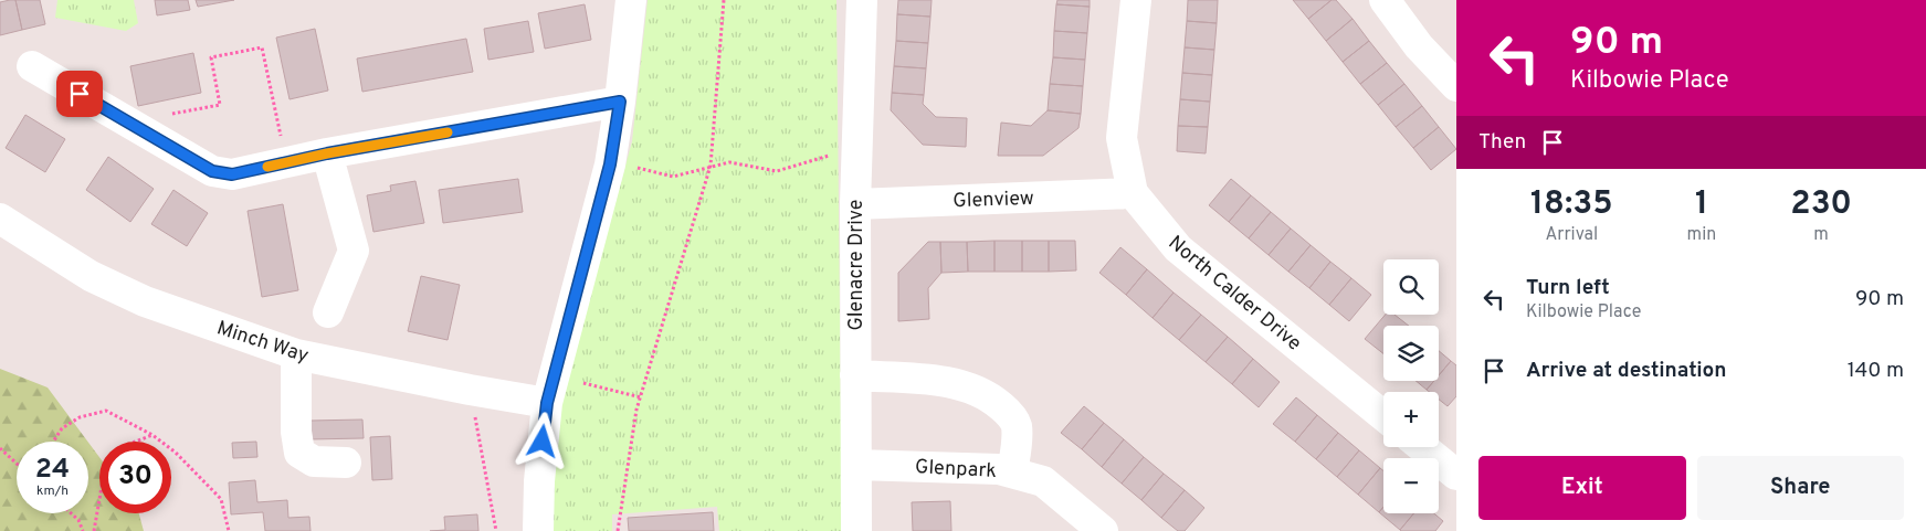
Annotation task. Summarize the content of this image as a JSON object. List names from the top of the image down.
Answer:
{
  "streets": {
    "street": [
      "Glenview",
      "Glenacre Drive",
      "North Calder Drive",
      "Minch Way",
      "Glenpark"
    ]
  },
  "crossings": [
    ["Glenview", "Glenacre Drive"],
    ["Glenview", "North Calder Drive"],
    ["Glenacre Drive", "Glenpark"]
  ],
  "page": {
    "turn": ["90 m", "Kilbowie Place"],
    "then": "Then",
    "eta": [
      "18:35",
      "Arrival",
      "1",
      "min",
      "230",
      "m"
    ],
    "map_buttons": ["+", "−"],
    "list": [
      {
        "name": "Turn left",
        "note": "Kilbowie Place",
        "value": "90 m"
      },
      {
        "name": "Arrive at destination",
        "value": "140 m"
      }
    ],
    "speed": "24 km/h",
    "limit": "30",
    "buttons": ["Exit", "Share"]
  }
}
